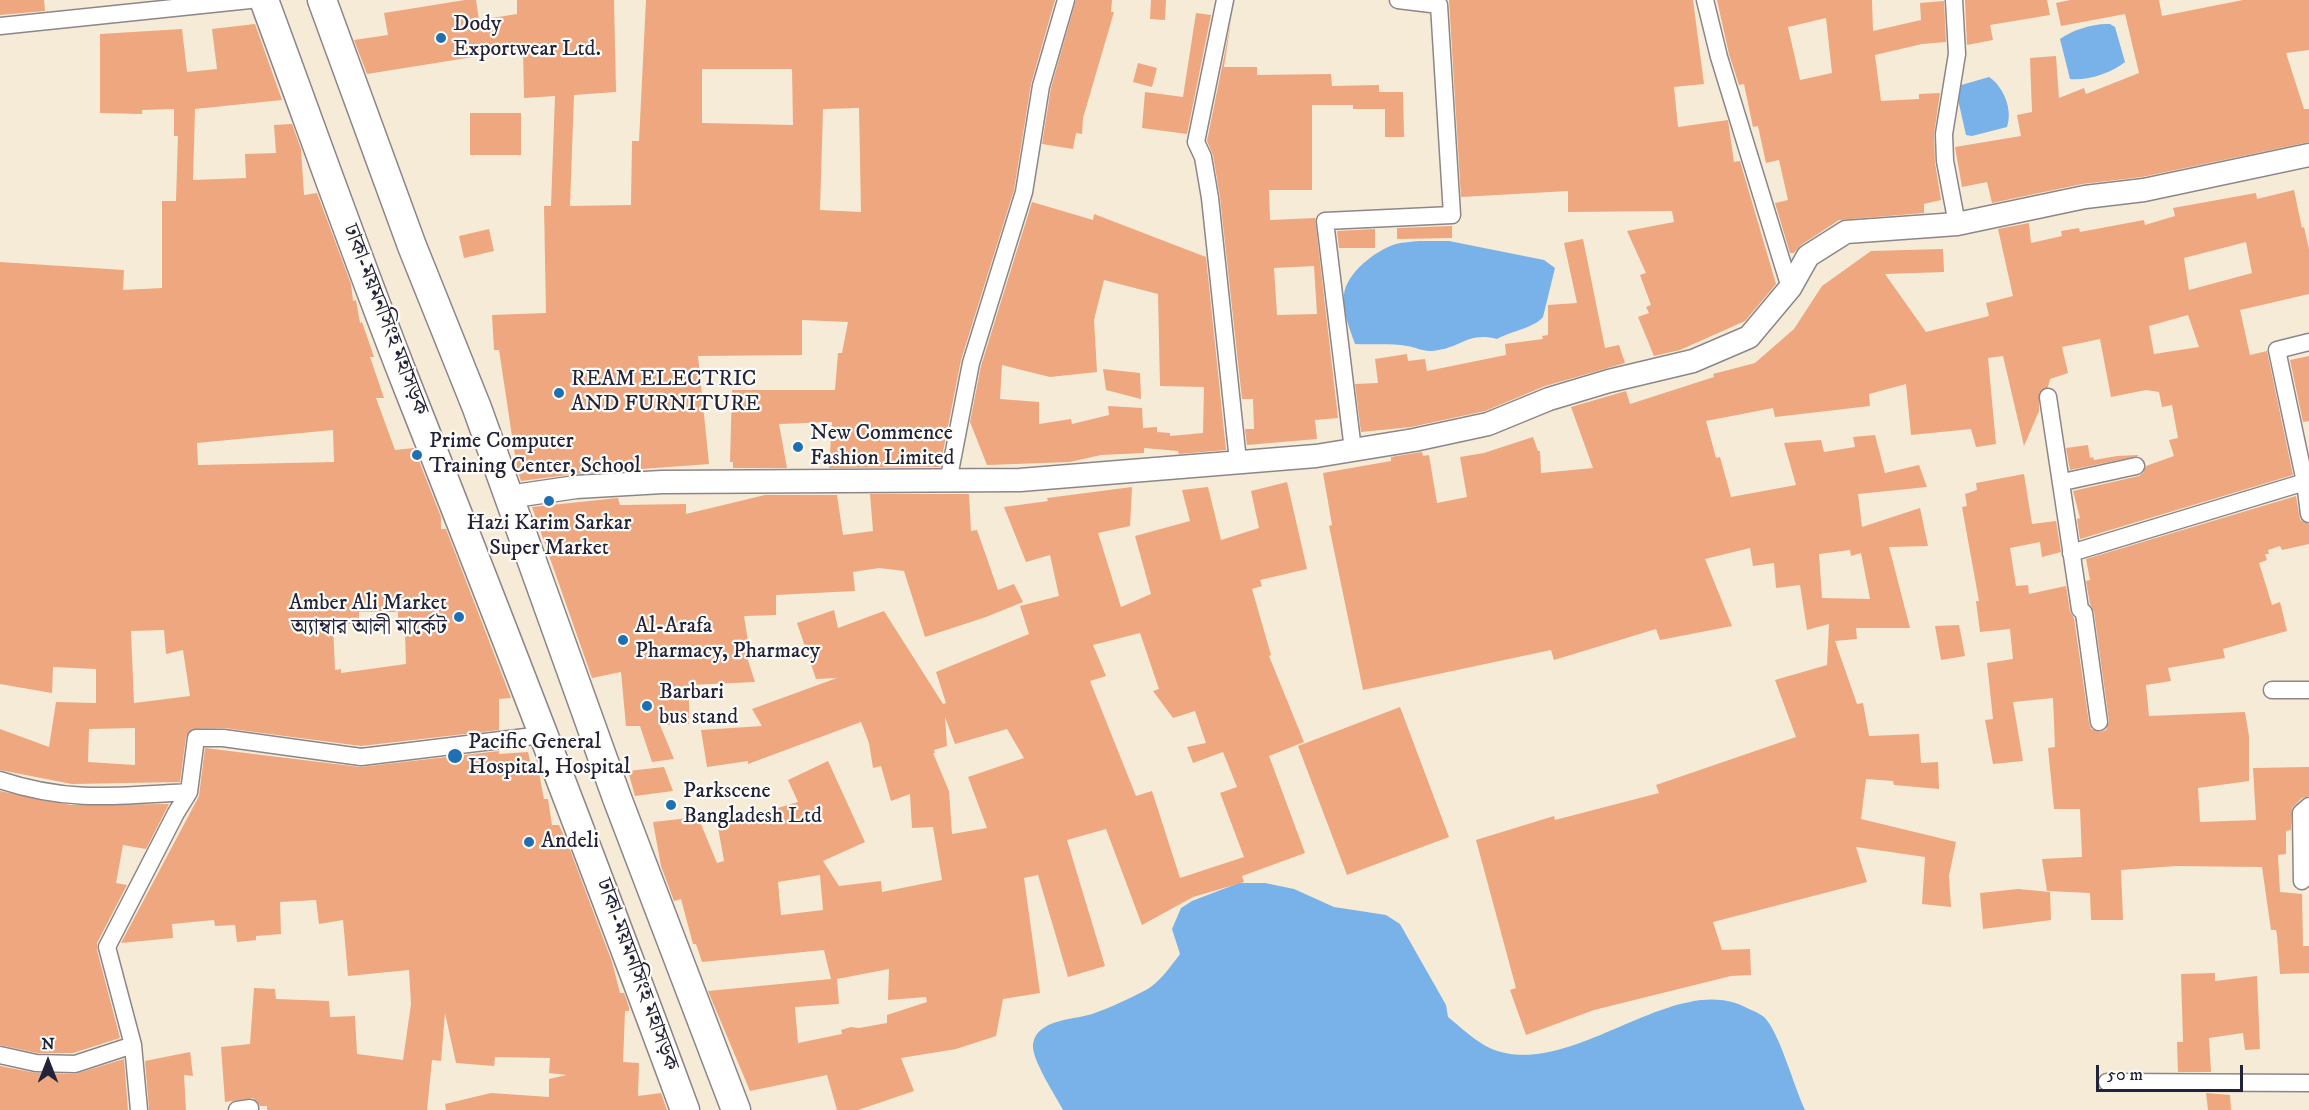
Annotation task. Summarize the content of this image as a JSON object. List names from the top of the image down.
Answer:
{
  "streets": {
    "highway": ["ঢাকা-ময়মনসিংহ মহাসড়ক"]
  },
  "places": [
    "Dody Exportwear Ltd.",
    "REAM ELECTRIC AND FURNITURE",
    "New Commence Fashion Limited",
    "Prime Computer Training Center, School",
    "Hazi Karim Sarkar Super Market",
    "Amber Ali Market অ্যাম্বার আলী মার্কেট",
    "Al-Arafa Pharmacy, Pharmacy",
    "Barbari bus stand",
    "Pacific General Hospital, Hospital",
    "Parkscene Bangladesh Ltd",
    "Andeli"
  ],
  "scale_bar": "50 m",
  "north": "top"
}
